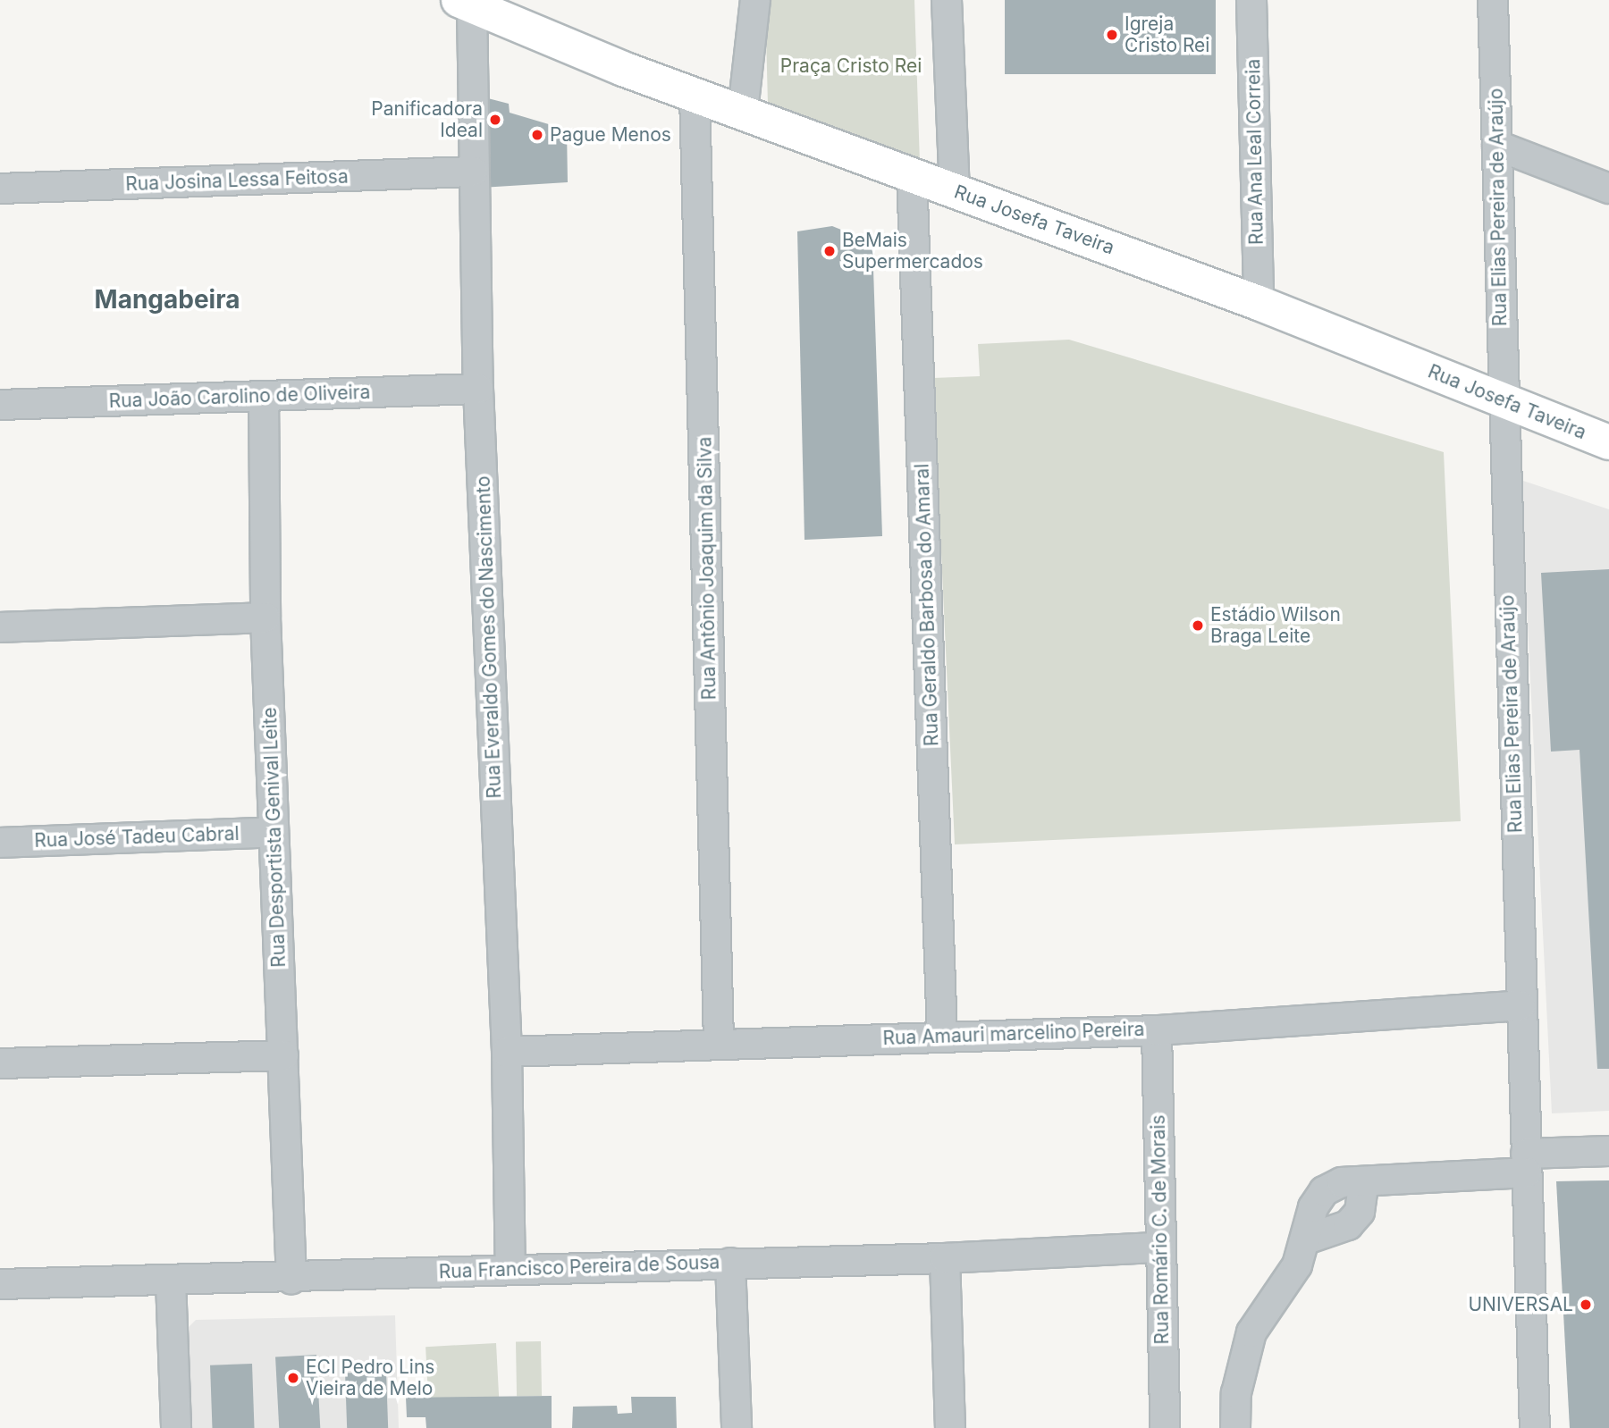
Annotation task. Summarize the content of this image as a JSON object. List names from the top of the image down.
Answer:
{
  "streets": {
    "main road": ["Rua Josefa Taveira"],
    "street": [
      "Rua Ana Leal Correia",
      "Rua Josina Lessa Feitosa",
      "Rua Elias Pereira de Araújo",
      "Rua João Carolino de Oliveira",
      "Rua Antônio Joaquim da Silva",
      "Rua Geraldo Barbosa do Amaral",
      "Rua Everaldo Gomes do Nascimento",
      "Rua José Tadeu Cabral",
      "Rua Desportista Genival Leite",
      "Rua Amauri marcelino Pereira",
      "Rua Romário C. de Morais",
      "Rua Francisco Pereira de Sousa"
    ]
  },
  "crossings": [
    ["Rua Ana Leal Correia", "Rua Josefa Taveira"],
    ["Rua Josina Lessa Feitosa", "Rua Everaldo Gomes do Nascimento"],
    ["Rua Elias Pereira de Araújo", "Rua Josefa Taveira"],
    ["Rua Elias Pereira de Araújo", "Rua Amauri marcelino Pereira"],
    ["Rua Josefa Taveira", "Rua Antônio Joaquim da Silva"],
    ["Rua Josefa Taveira", "Rua Geraldo Barbosa do Amaral"],
    ["Rua Josefa Taveira", "Rua Everaldo Gomes do Nascimento"],
    ["Rua João Carolino de Oliveira", "Rua Everaldo Gomes do Nascimento"],
    ["Rua João Carolino de Oliveira", "Rua Desportista Genival Leite"],
    ["Rua Antônio Joaquim da Silva", "Rua Amauri marcelino Pereira"],
    ["Rua Geraldo Barbosa do Amaral", "Rua Amauri marcelino Pereira"],
    ["Rua Everaldo Gomes do Nascimento", "Rua Amauri marcelino Pereira"],
    ["Rua Everaldo Gomes do Nascimento", "Rua Francisco Pereira de Sousa"],
    ["Rua José Tadeu Cabral", "Rua Desportista Genival Leite"],
    ["Rua Desportista Genival Leite", "Rua Francisco Pereira de Sousa"],
    ["Rua Amauri marcelino Pereira", "Rua Romário C. de Morais"],
    ["Rua Romário C. de Morais", "Rua Francisco Pereira de Sousa"]
  ],
  "districts": ["Mangabeira"],
  "parks": ["Praça Cristo Rei"],
  "places": [
    "Igreja Cristo Rei",
    "Panificadora Ideal",
    "Pague Menos",
    "BeMais Supermercados",
    "Estádio Wilson Braga Leite",
    "UNIVERSAL",
    "ECI Pedro Lins Vieira de Melo"
  ]
}
